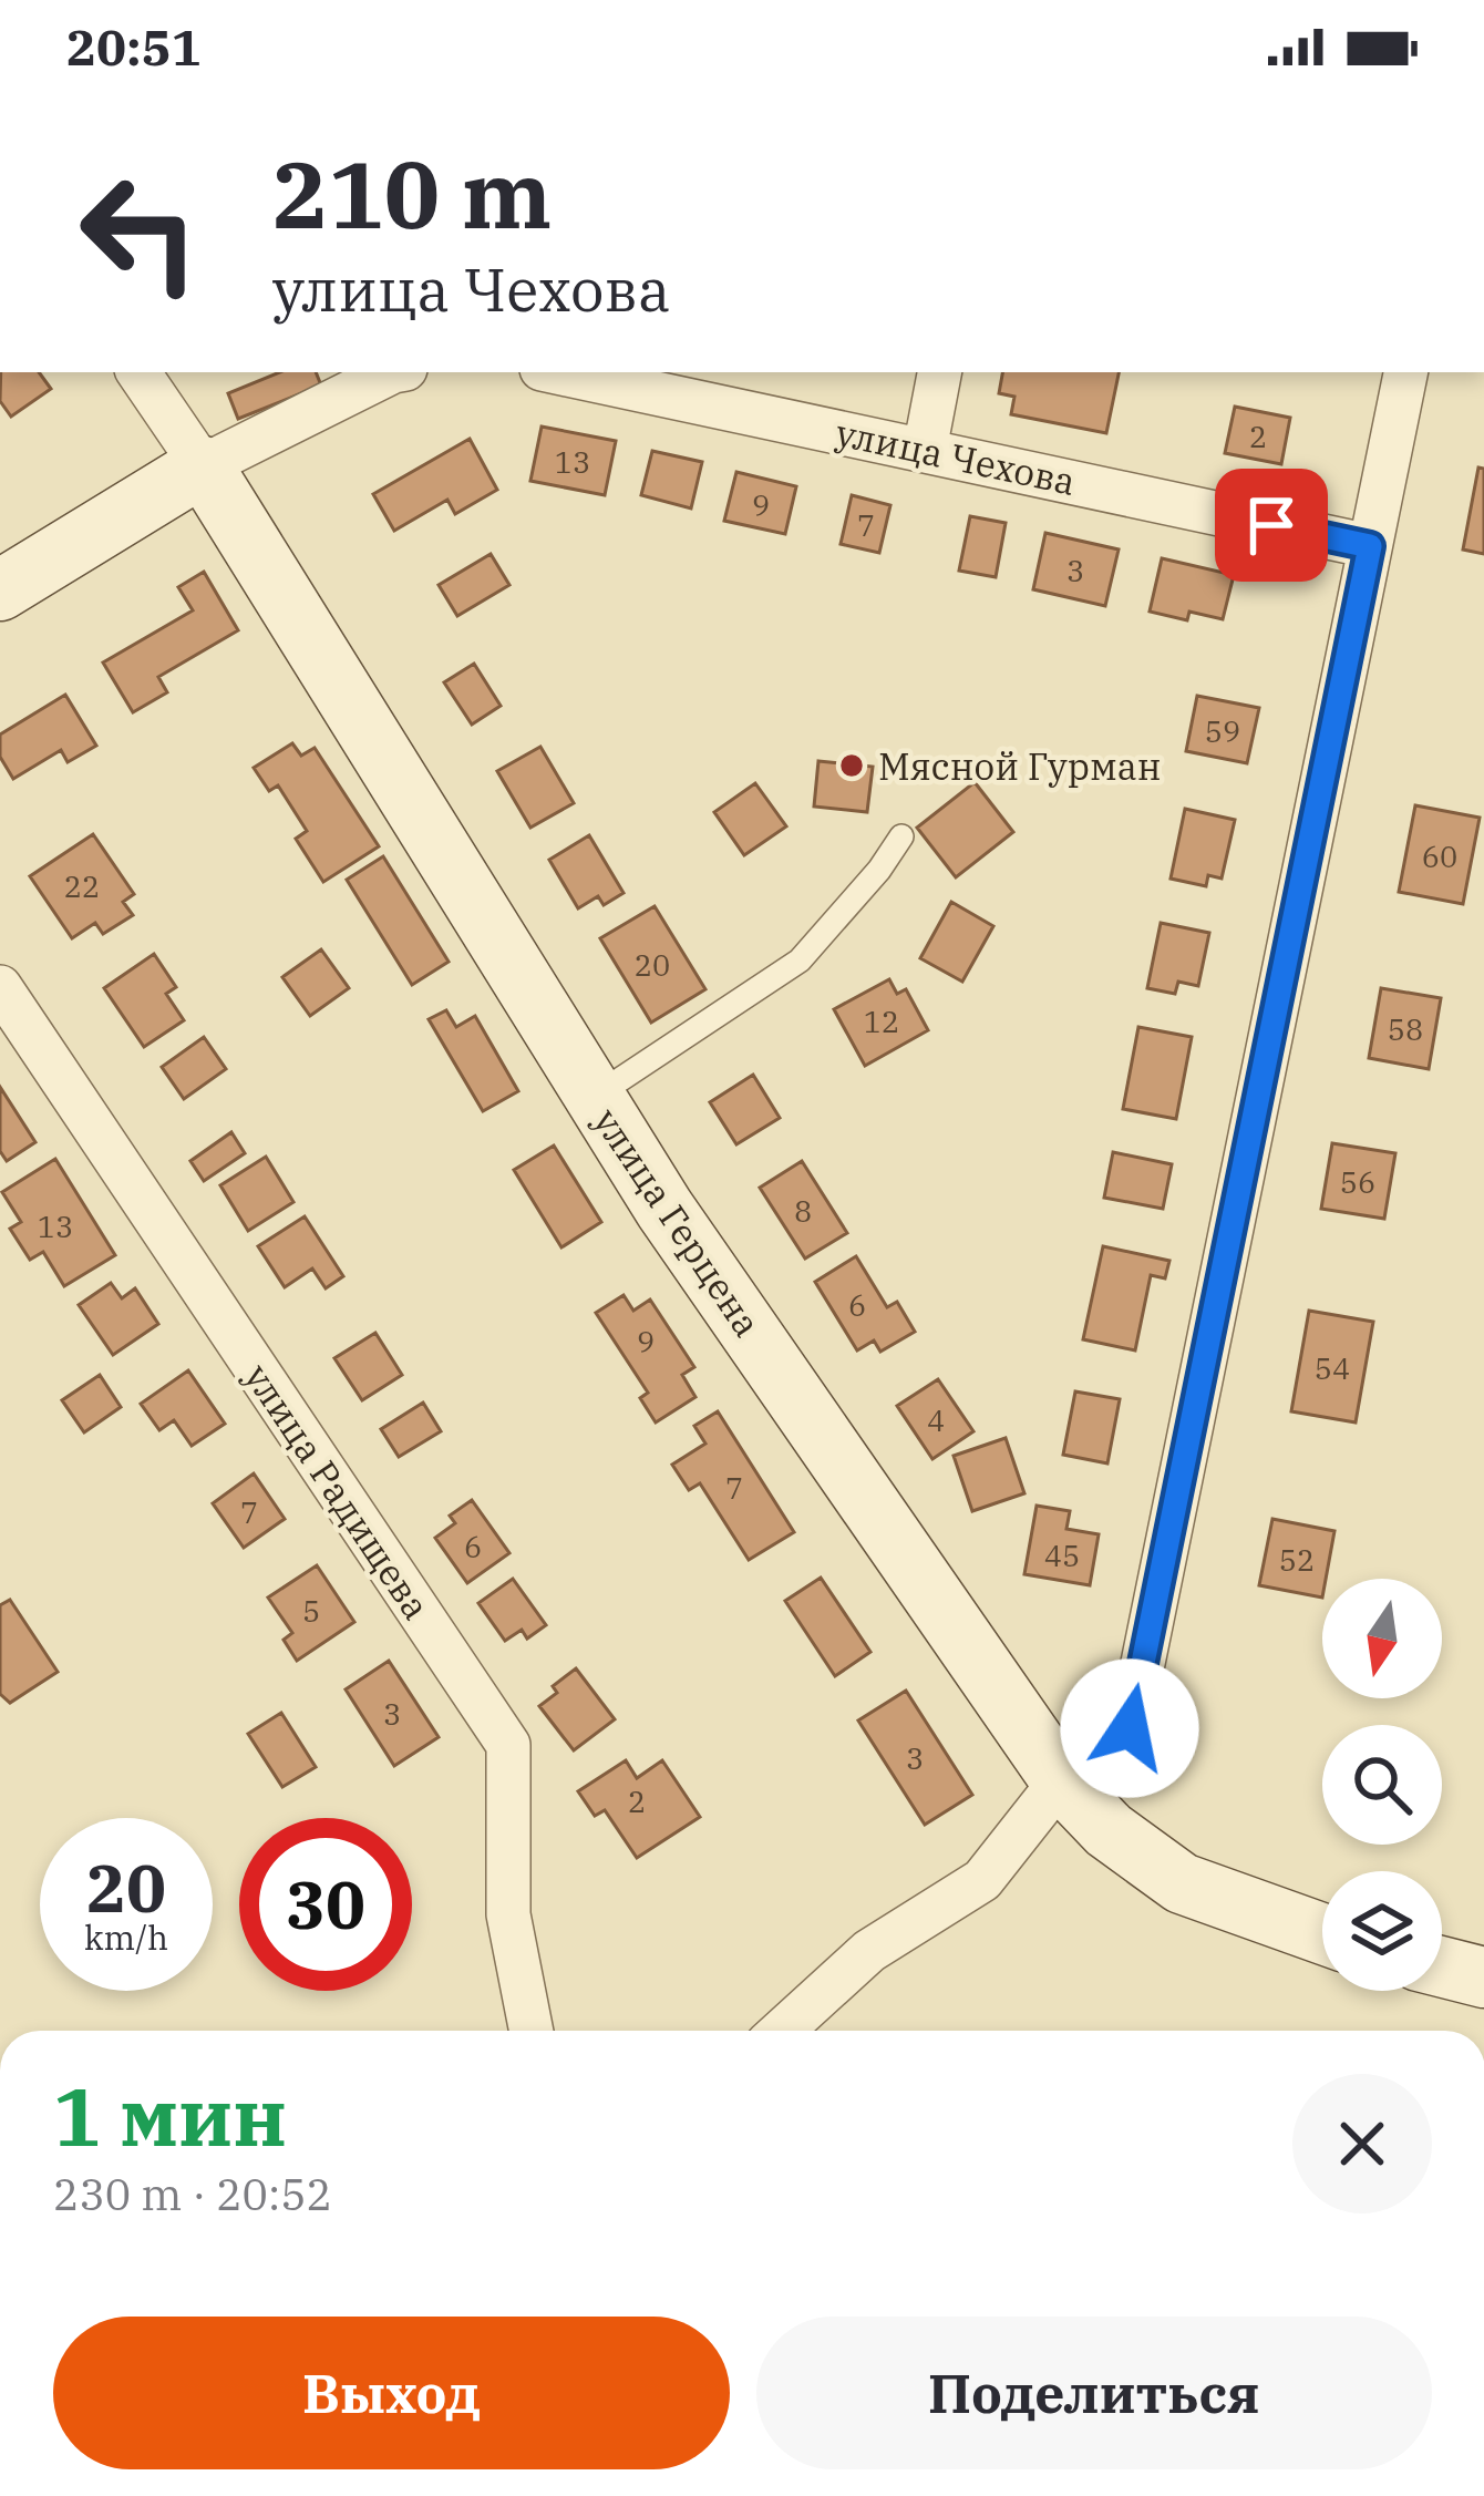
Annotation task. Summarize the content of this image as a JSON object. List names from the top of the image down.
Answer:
{
  "streets": {
    "street": ["улица Чехова", "улица Герцена", "улица Радищева"]
  },
  "places": ["Мясной Гурман"],
  "house_numbers": [
    "2",
    "13",
    "9",
    "7",
    "3",
    "59",
    "60",
    "22",
    "20",
    "12",
    "58",
    "56",
    "8",
    "13",
    "6",
    "9",
    "54",
    "4",
    "7",
    "7",
    "6",
    "45",
    "52",
    "5",
    "3",
    "3",
    "2"
  ],
  "north": "bottom",
  "page": {
    "status": "20:51",
    "turn": ["210 m", "улица Чехова"],
    "speed": "20 km/h",
    "limit": "30",
    "heading": ["1 мин", "230 m · 20:52"],
    "buttons": ["Выход", "Поделиться"]
  }
}
